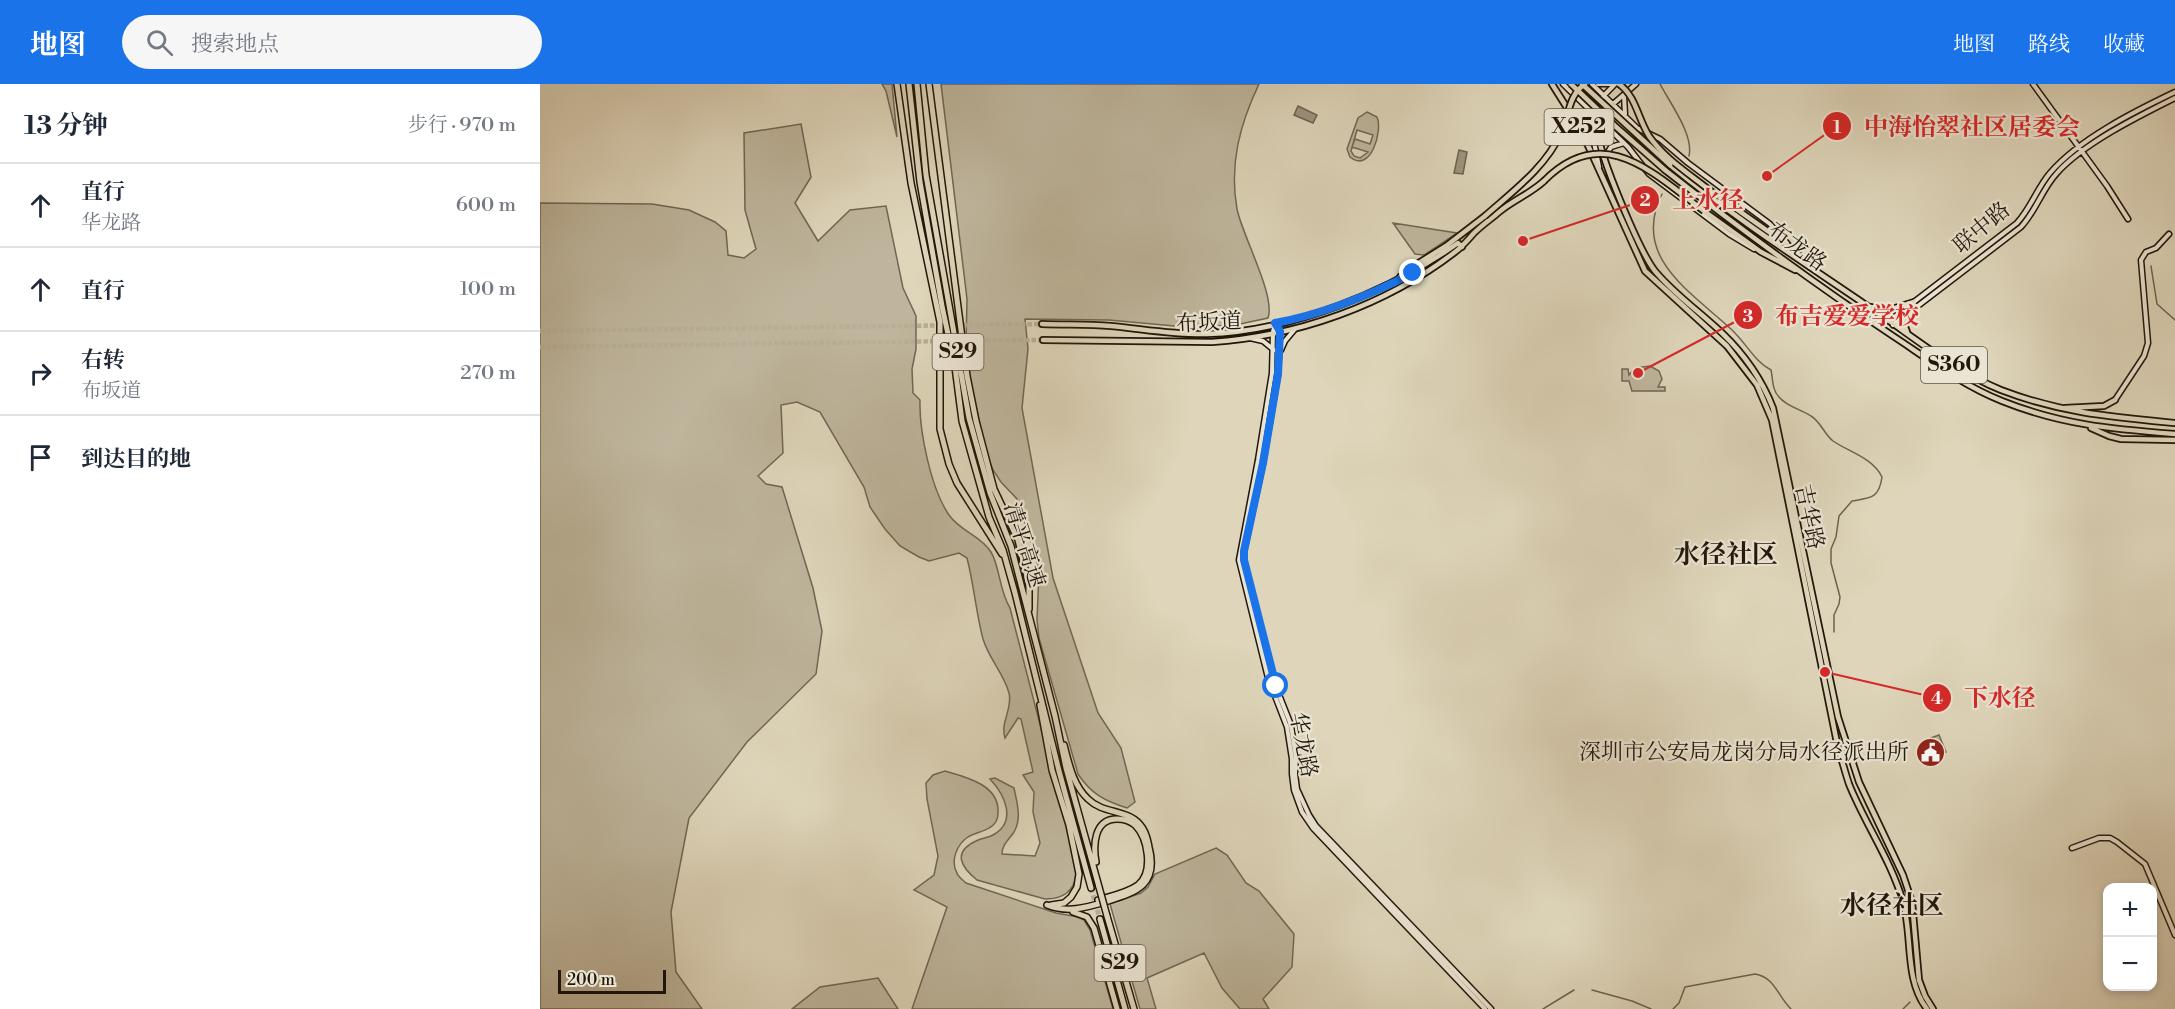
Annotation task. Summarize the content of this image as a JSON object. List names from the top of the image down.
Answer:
{
  "streets": {
    "highway": ["S29", "清平高速"],
    "main road": [
      "X252",
      "布龙路",
      "布坂道",
      "S360",
      "吉华路"
    ],
    "street": ["联中路", "华龙路"]
  },
  "crossings": [
    ["X252", "吉华路"],
    ["联中路", "布龙路"],
    ["布龙路", "布坂道"],
    ["布龙路", "S360"],
    ["布坂道", "华龙路"]
  ],
  "districts": ["水径社区", "水径社区"],
  "places": {
    "other": [
      "中海怡翠社区居委会",
      "上水径",
      "布吉爱爱学校",
      "下水径"
    ],
    "public building": ["深圳市公安局龙岗分局水径派出所"]
  },
  "scale_bar": "200 m",
  "page": {
    "header": "地图",
    "search": "搜索地点",
    "nav": ["地图", "路线", "收藏"],
    "heading": ["13 分钟", "步行 · 970 m"],
    "list": [
      ["直行", "华龙路", "600 m"],
      ["直行", "100 m"],
      ["右转", "布坂道", "270 m"],
      "到达目的地"
    ],
    "map_buttons": ["+", "−"],
    "scale": "200 m"
  }
}
